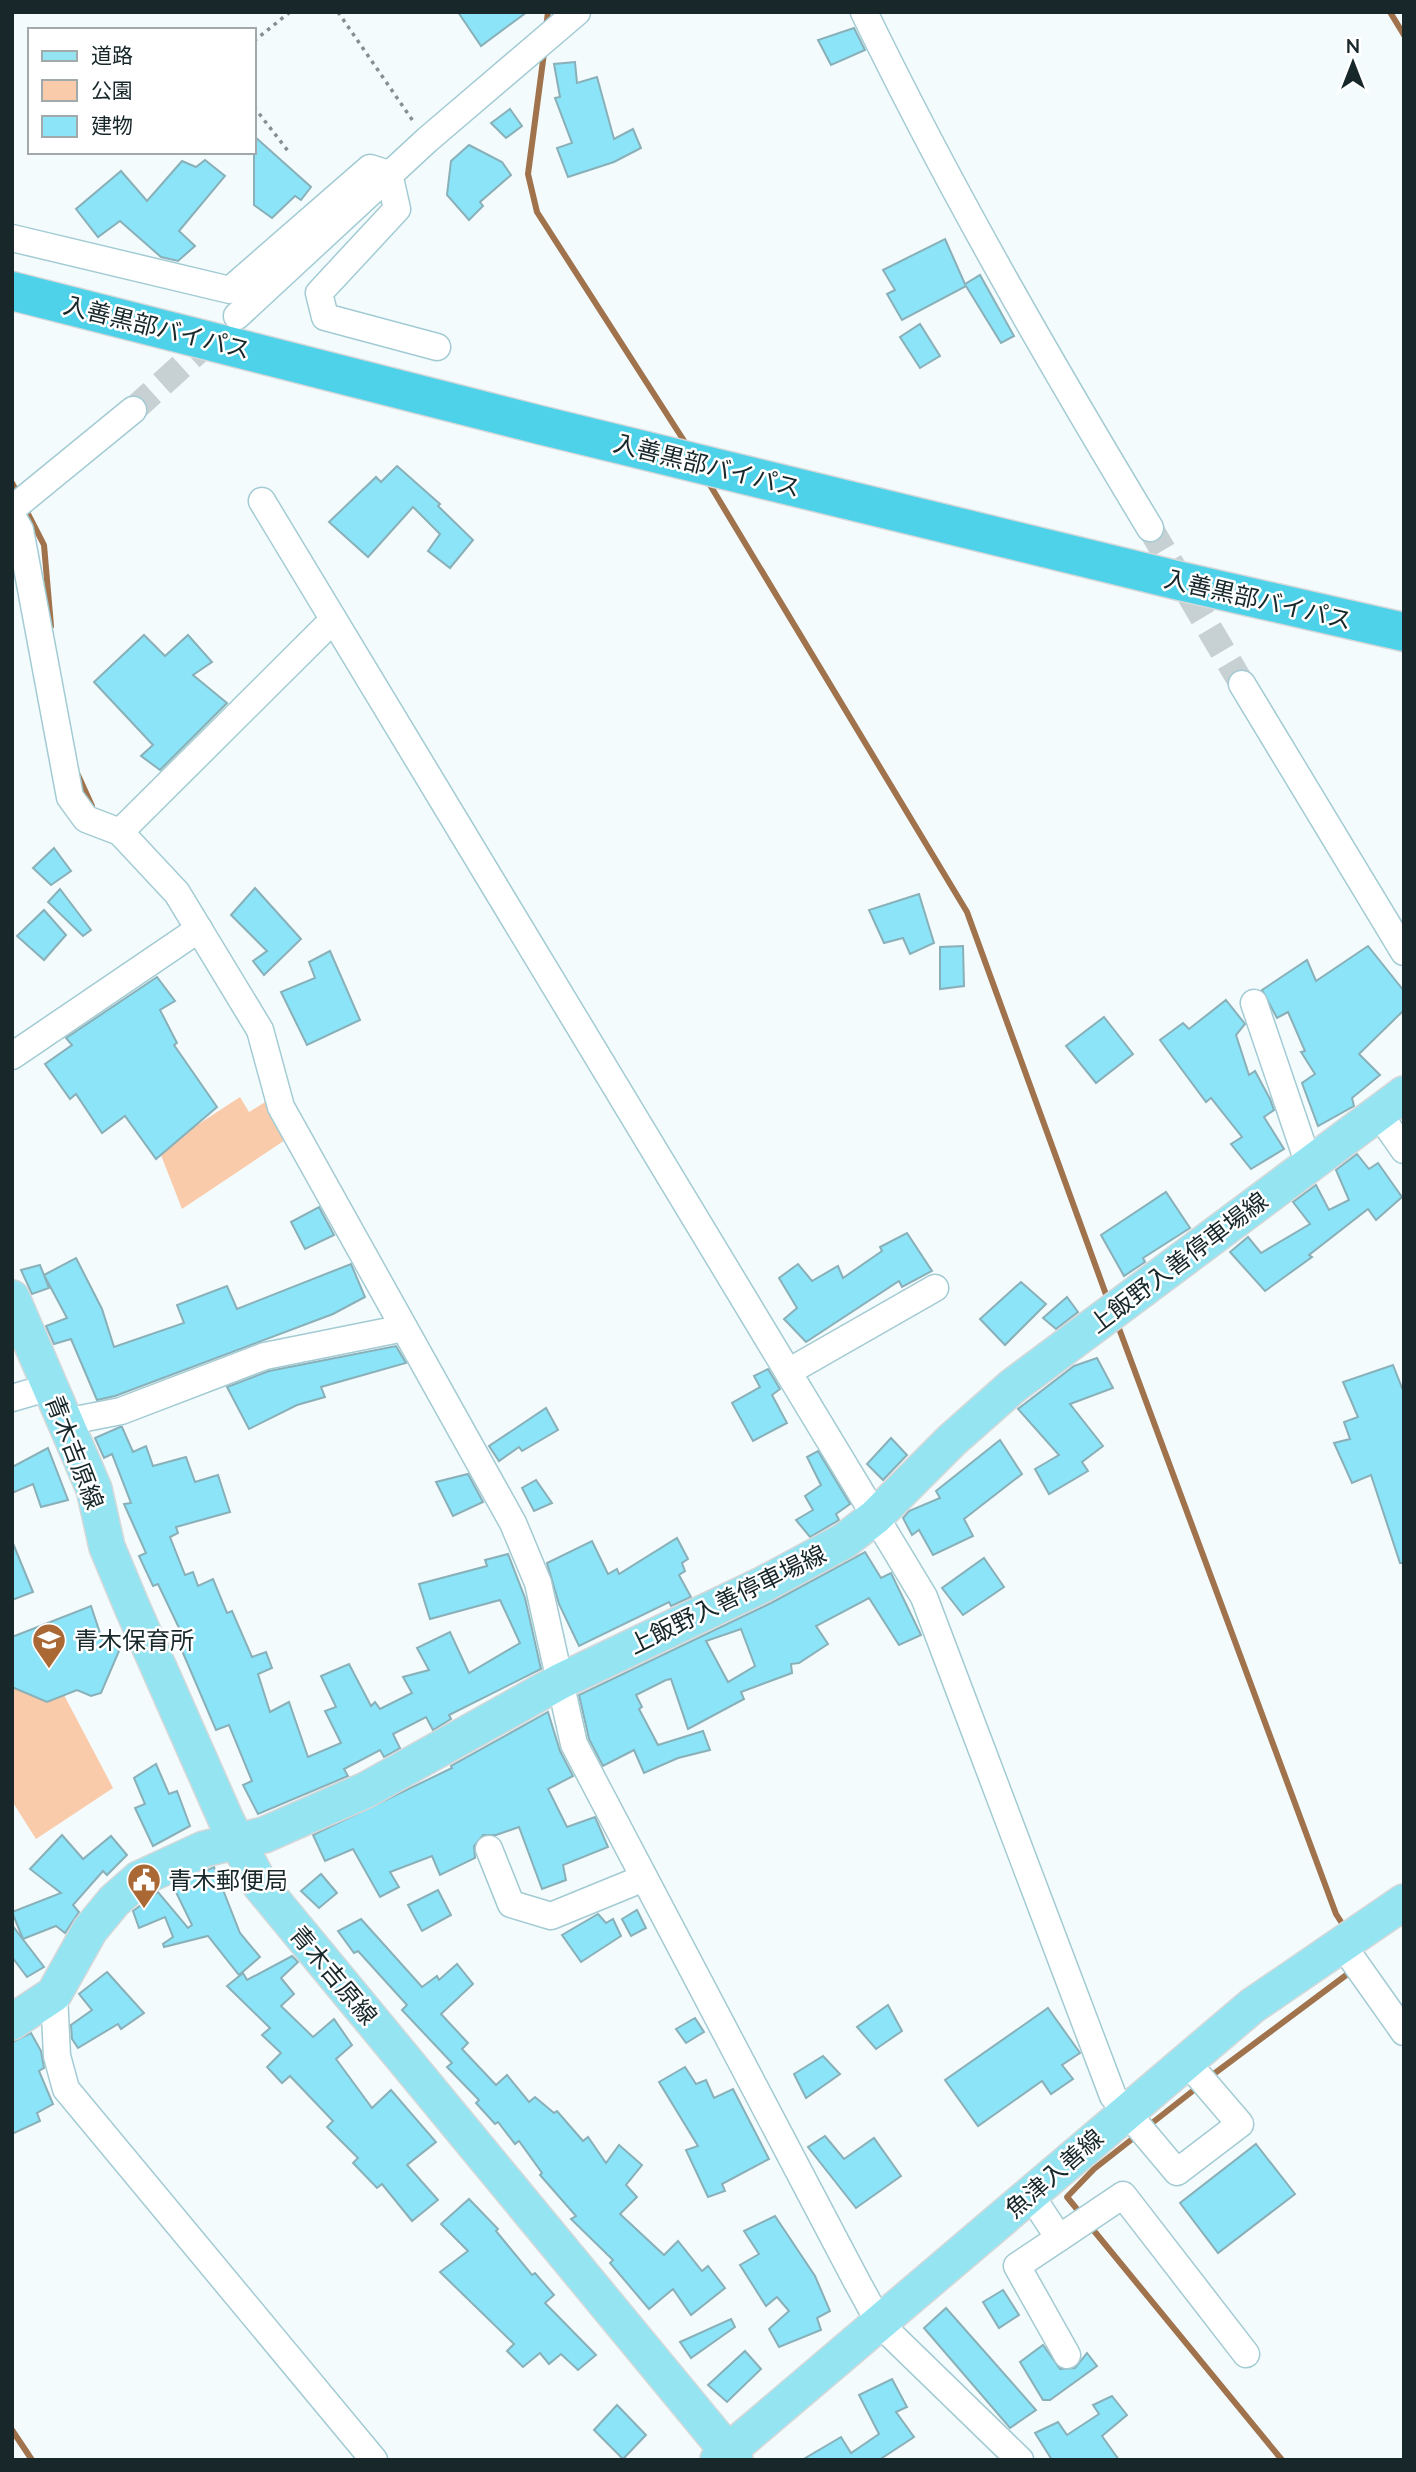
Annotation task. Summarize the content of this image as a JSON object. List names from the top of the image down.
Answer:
{
  "streets": {
    "highway": ["入善黒部バイパス"],
    "main road": ["上飯野入善停車場線", "青木吉原線", "魚津入善線"]
  },
  "crossings": [
    ["上飯野入善停車場線", "青木吉原線"],
    ["青木吉原線", "魚津入善線"]
  ],
  "places": {
    "school or university": ["青木保育所"],
    "public building": ["青木郵便局"]
  },
  "legend": ["道路", "公園", "建物"],
  "north": "top"
}
